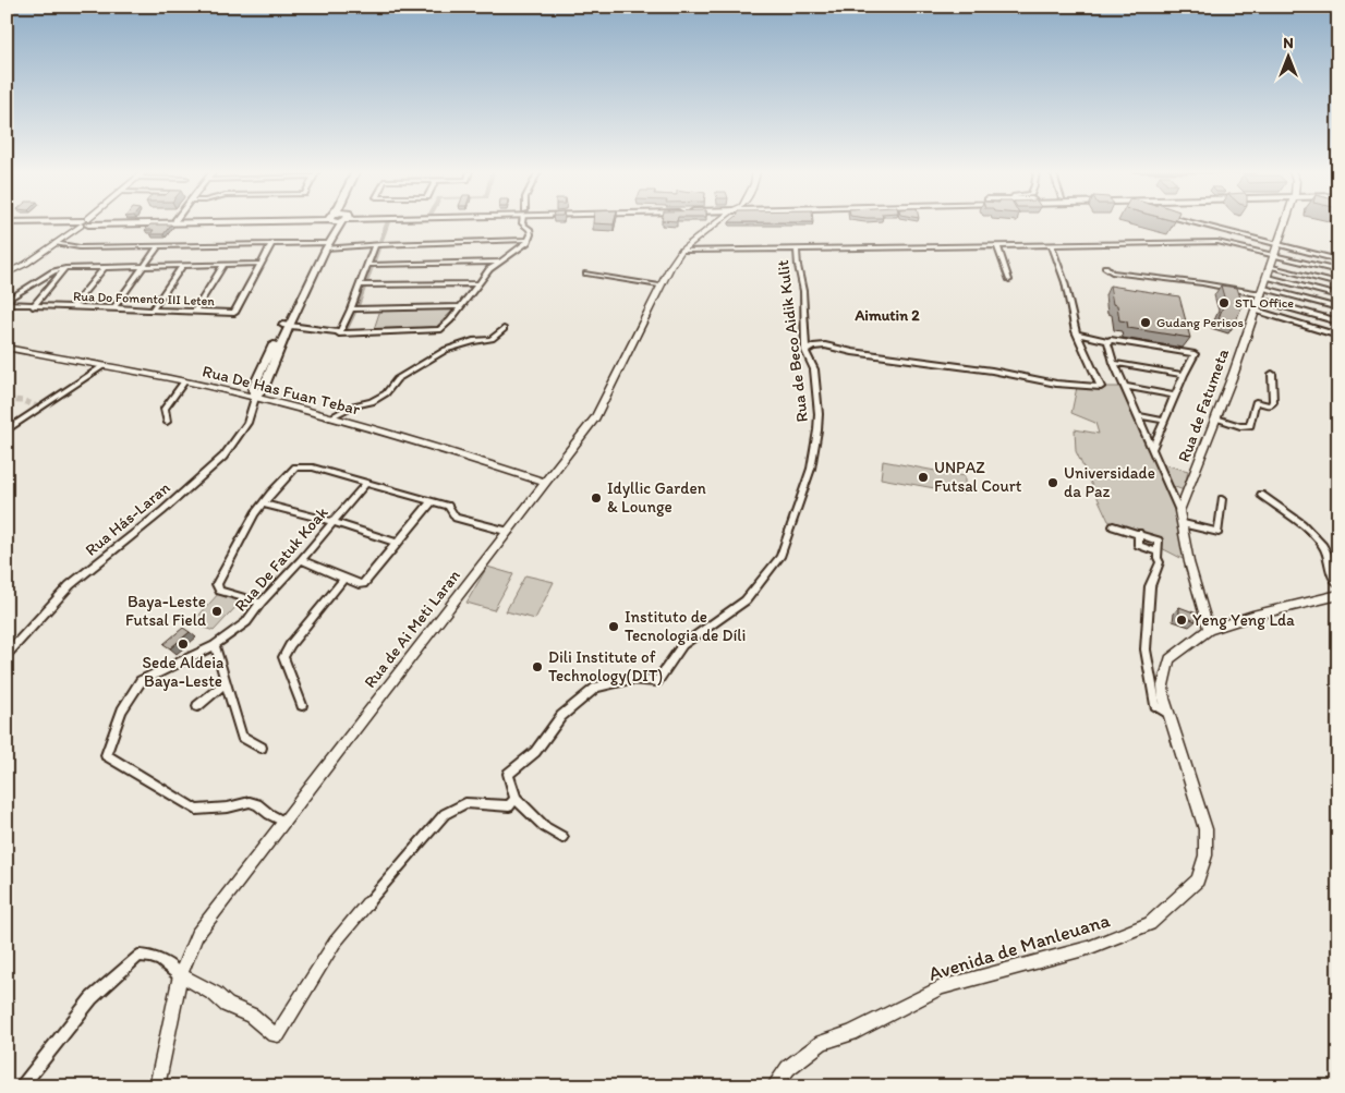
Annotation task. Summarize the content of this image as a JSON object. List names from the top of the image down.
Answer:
{
  "streets": {
    "main road": ["Rua Hás-Laran"],
    "street": [
      "Rua Do Fomento III Leten",
      "Rua de Beco Aidik Kulit",
      "Rua De Has Fuan Tebar",
      "Rua de Fatumeta",
      "Rua De Fatuk Koak",
      "Rua de Ai Meti Laran",
      "Avenida de Manleuana"
    ]
  },
  "crossings": [
    ["Rua De Has Fuan Tebar", "Rua Hás-Laran"],
    ["Rua De Has Fuan Tebar", "Rua de Ai Meti Laran"],
    ["Rua De Fatuk Koak", "Rua de Ai Meti Laran"]
  ],
  "districts": ["Aimutin 2"],
  "places": [
    "STL Office",
    "Gudang Perisos",
    "UNPAZ Futsal Court",
    "Universidade da Paz",
    "Idyllic Garden & Lounge",
    "Baya-Leste Futsal Field",
    "Yeng Yeng Lda",
    "Instituto de Tecnologia de Díli",
    "Sede Aldeia Baya-Leste",
    "Dili Institute of Technology(DIT)"
  ],
  "north": "top"
}
